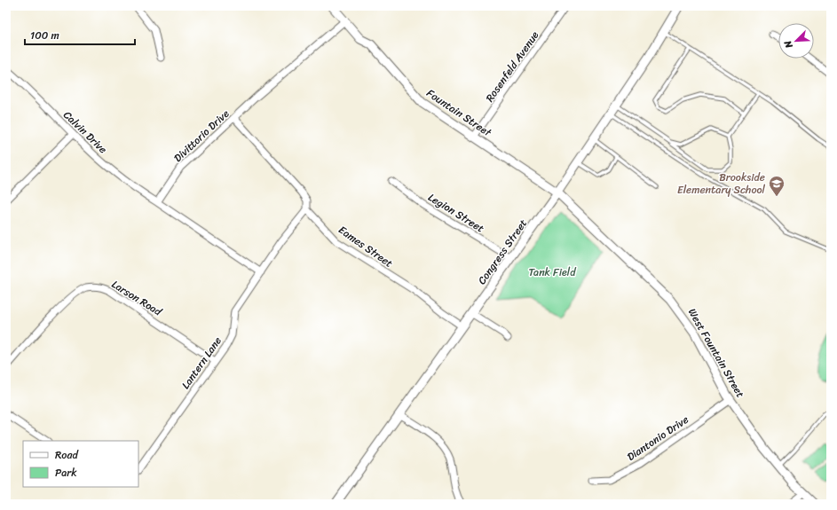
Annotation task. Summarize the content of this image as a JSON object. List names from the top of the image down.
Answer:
{
  "streets": {
    "street": [
      "Rosenfeld Avenue",
      "Fountain Street",
      "Calvin Drive",
      "Divittorio Drive",
      "Legion Street",
      "Eames Street",
      "Congress Street",
      "Larson Road",
      "West Fountain Street",
      "Lantern Lane",
      "Diantonio Drive"
    ]
  },
  "crossings": [
    ["Rosenfeld Avenue", "Fountain Street"],
    ["Fountain Street", "Divittorio Drive"],
    ["Fountain Street", "Congress Street"],
    ["Fountain Street", "West Fountain Street"],
    ["Calvin Drive", "Divittorio Drive"],
    ["Divittorio Drive", "Eames Street"],
    ["Legion Street", "Congress Street"],
    ["Eames Street", "Congress Street"],
    ["Eames Street", "Lantern Lane"],
    ["Congress Street", "West Fountain Street"],
    ["Larson Road", "Lantern Lane"],
    ["West Fountain Street", "Diantonio Drive"]
  ],
  "parks": ["Tank Field"],
  "places": {
    "school or university": ["Brookside Elementary School"]
  },
  "legend": ["Road", "Park"],
  "scale_bar": "100 m",
  "north": "bottom left"
}
